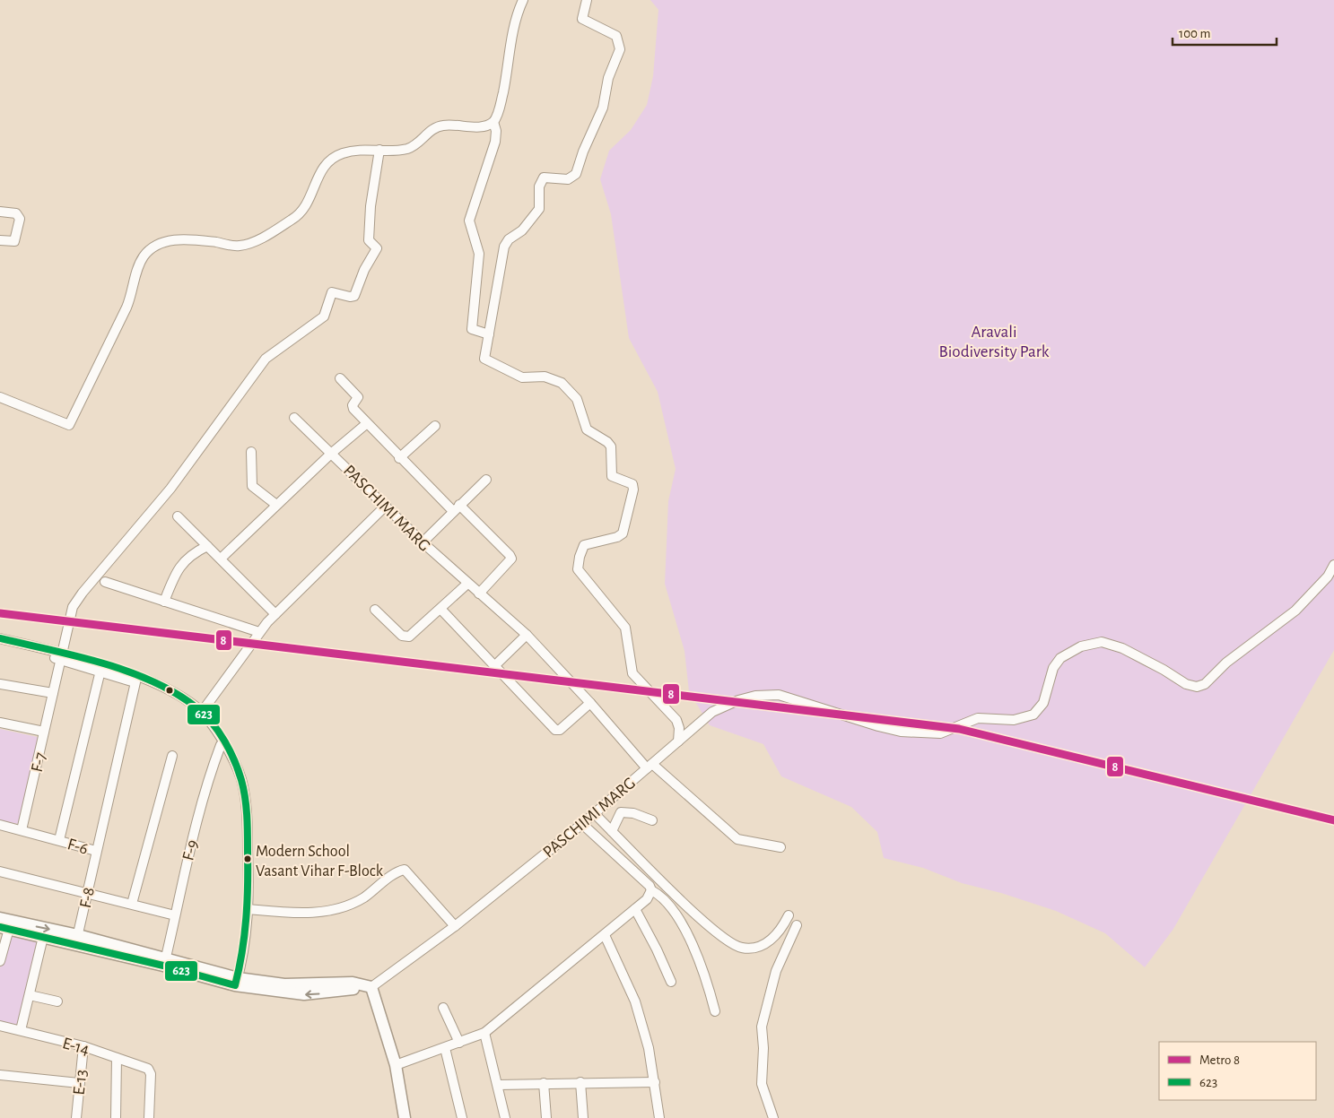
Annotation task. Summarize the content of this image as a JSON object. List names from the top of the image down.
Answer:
{
  "streets": {
    "street": [
      "PASCHIMI MARG",
      "F-7",
      "F-6",
      "F-9",
      "F-8",
      "E-14",
      "E-13"
    ]
  },
  "crossings": [
    ["F-7", "F-6"],
    ["F-6", "F-8"],
    ["E-14", "E-13"]
  ],
  "parks": ["Aravali Biodiversity Park"],
  "places": ["Modern School Vasant Vihar F-Block"],
  "lines": ["metro line 8", "transit line 623"],
  "legend": ["Metro 8", "623"],
  "scale_bar": "100 m"
}
